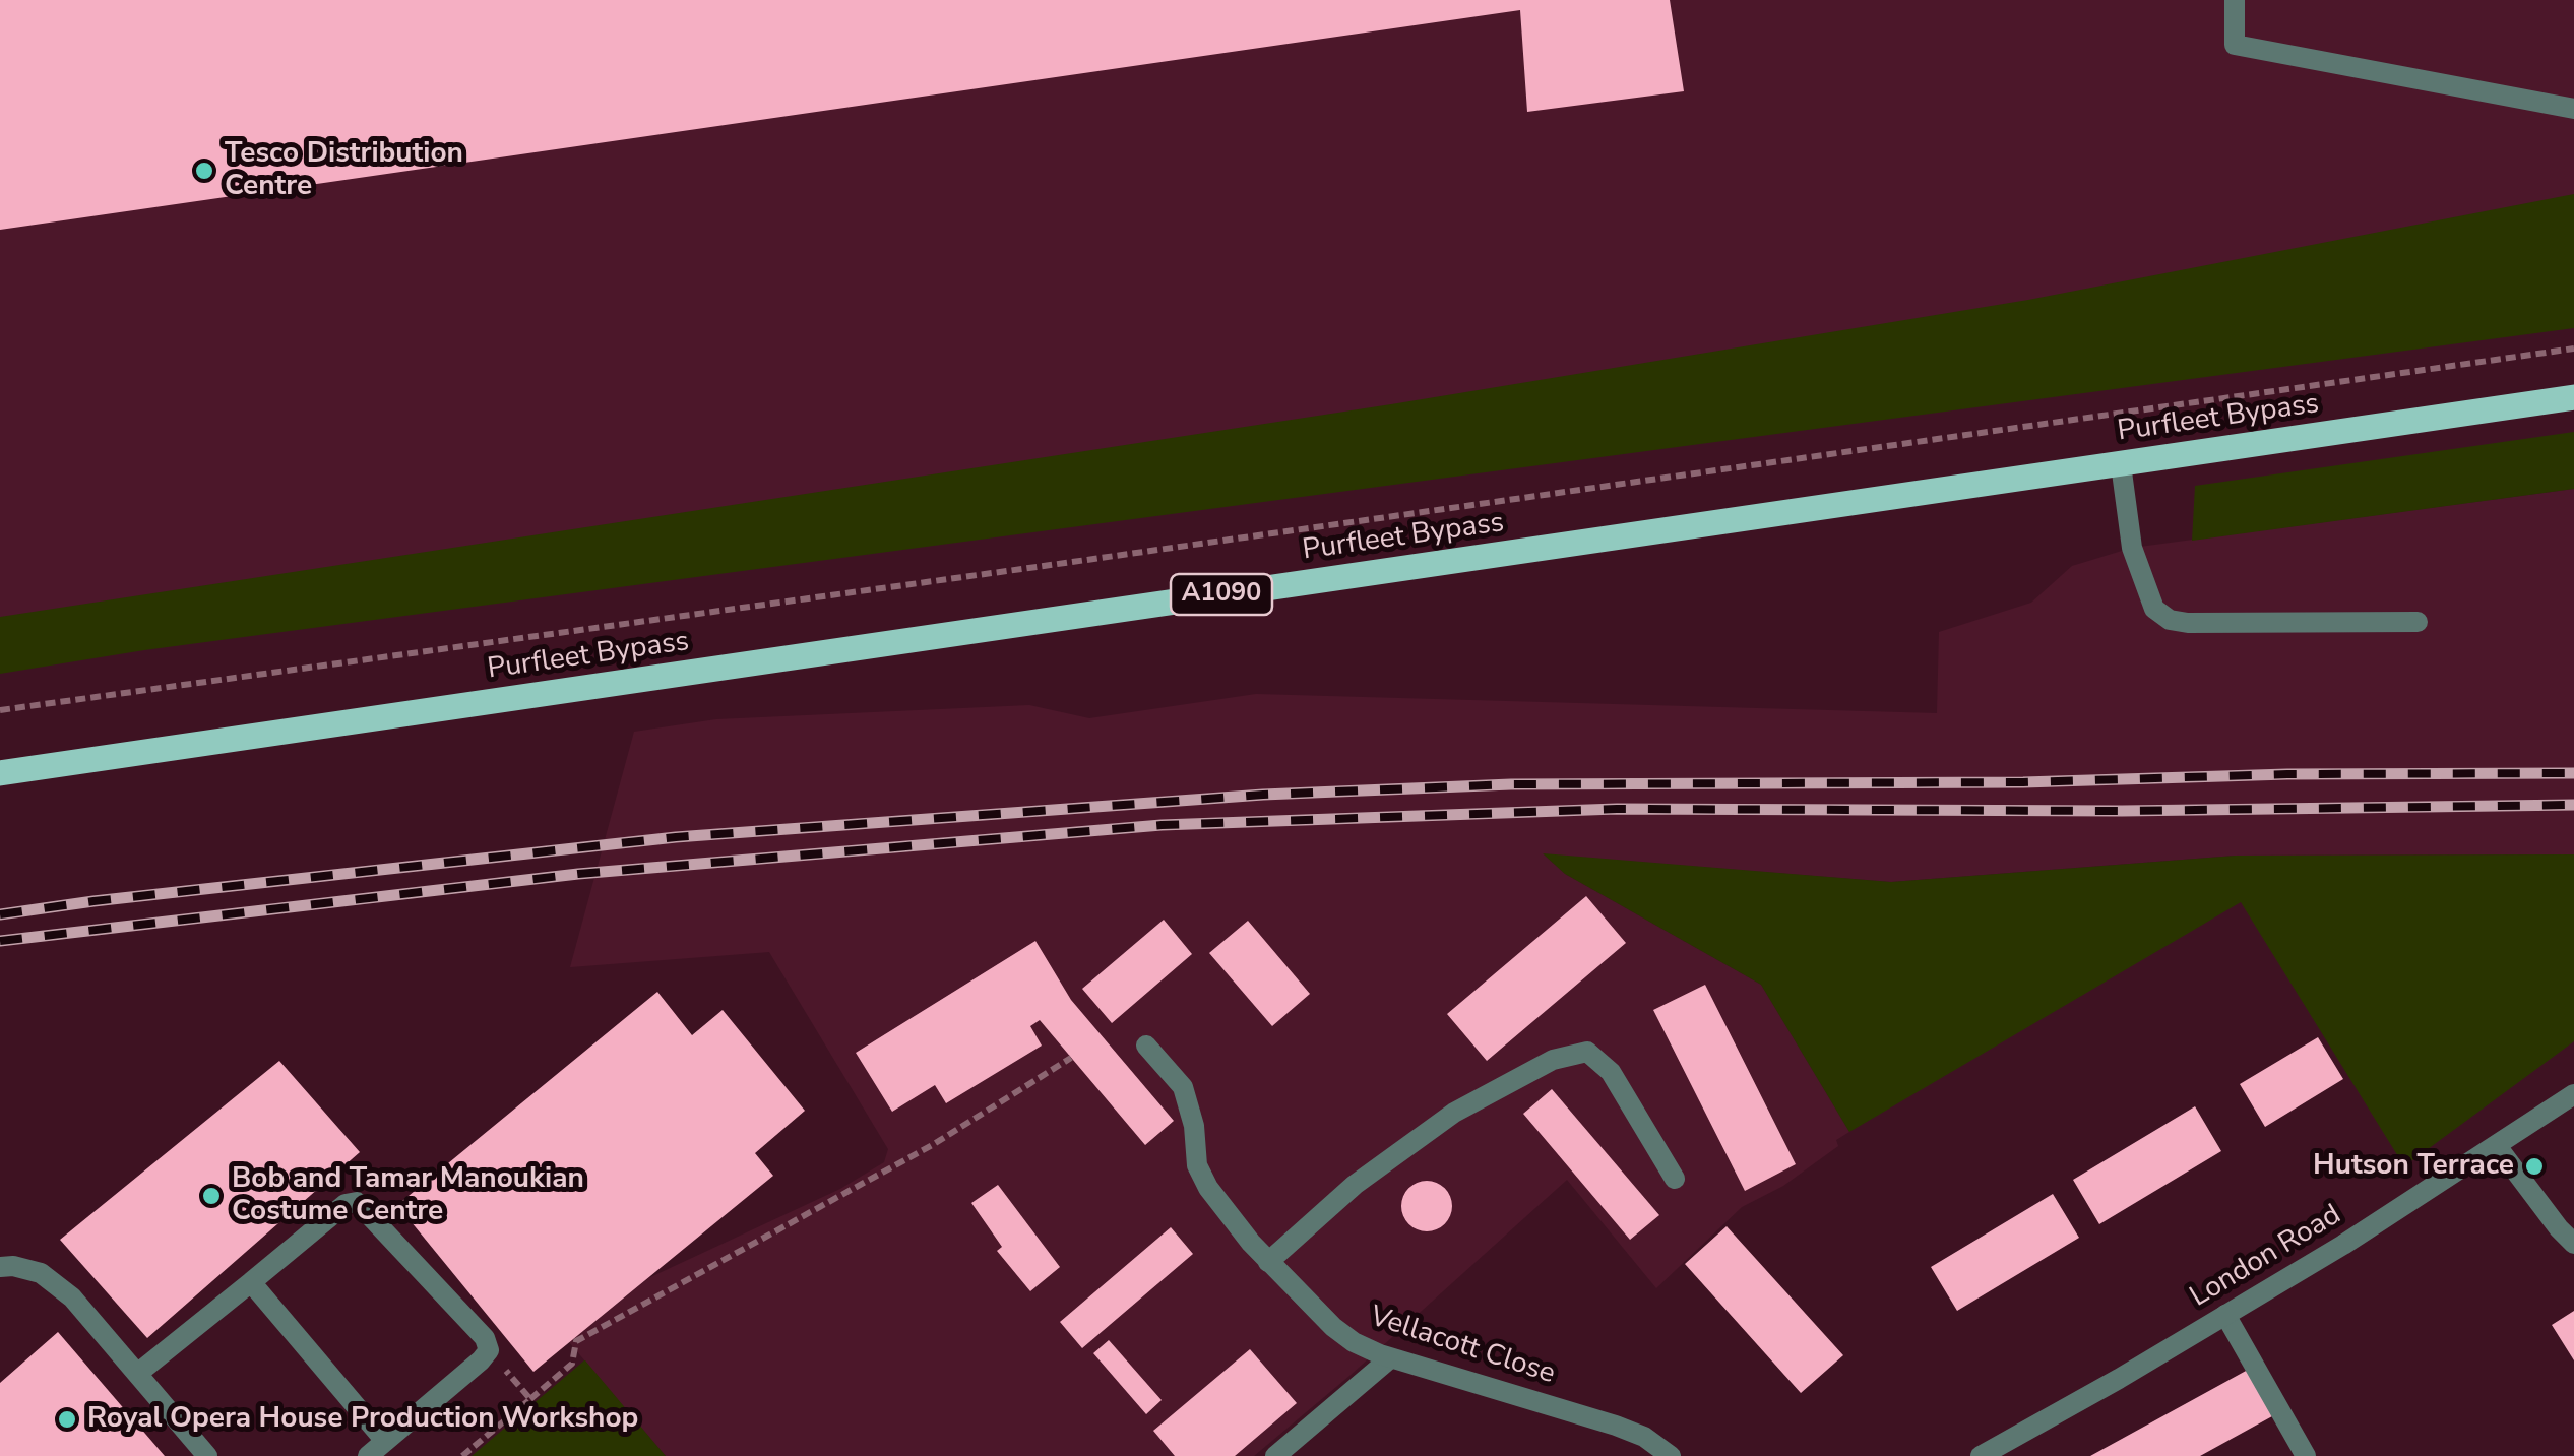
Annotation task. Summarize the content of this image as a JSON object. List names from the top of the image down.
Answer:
{
  "streets": {
    "main road": ["Purfleet Bypass", "A1090"],
    "street": ["London Road", "Vellacott Close"]
  },
  "places": [
    "Tesco Distribution Centre",
    "Hutson Terrace",
    "Bob and Tamar Manoukian Costume Centre",
    "Royal Opera House Production Workshop"
  ]
}
